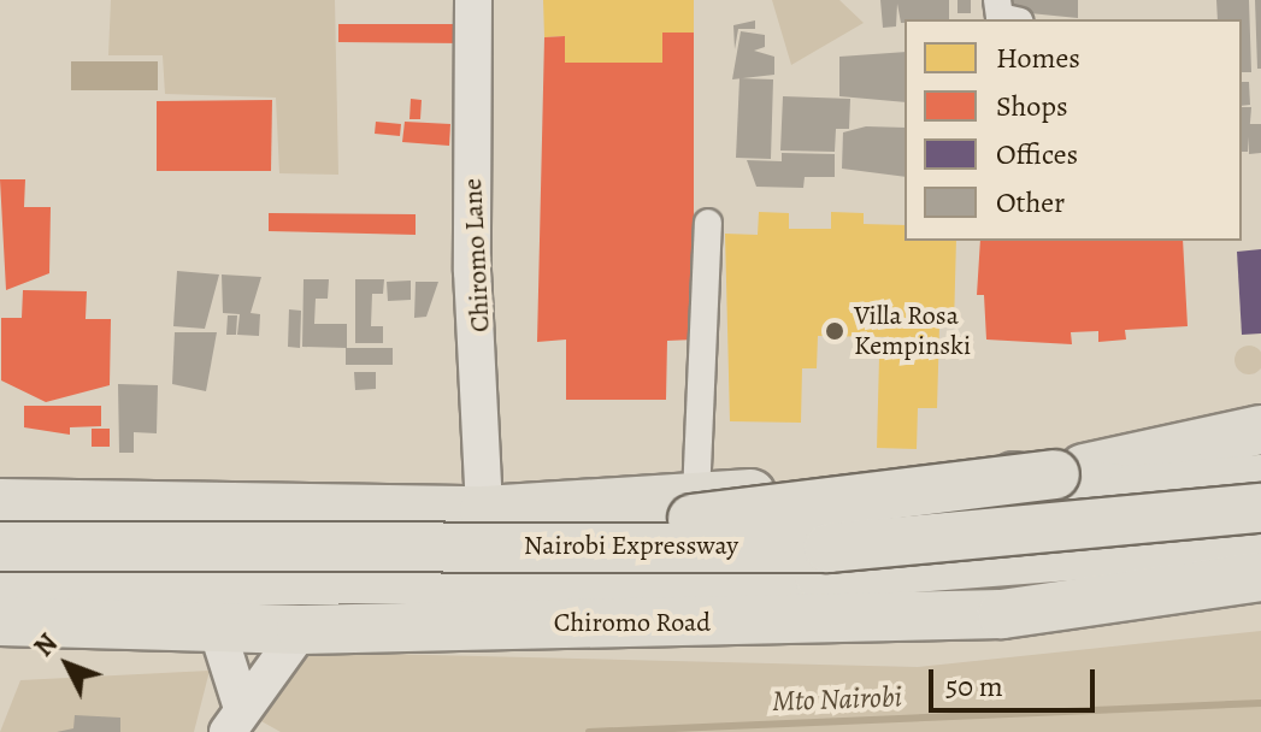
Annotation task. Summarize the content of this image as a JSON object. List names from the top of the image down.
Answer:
{
  "streets": {
    "highway": ["Nairobi Expressway", "Chiromo Road"],
    "street": ["Chiromo Lane"]
  },
  "water": ["Mto Nairobi"],
  "places": ["Villa Rosa Kempinski"],
  "legend": [
    "Homes",
    "Shops",
    "Offices",
    "Other"
  ],
  "scale_bar": "50 m",
  "north": "top left"
}
